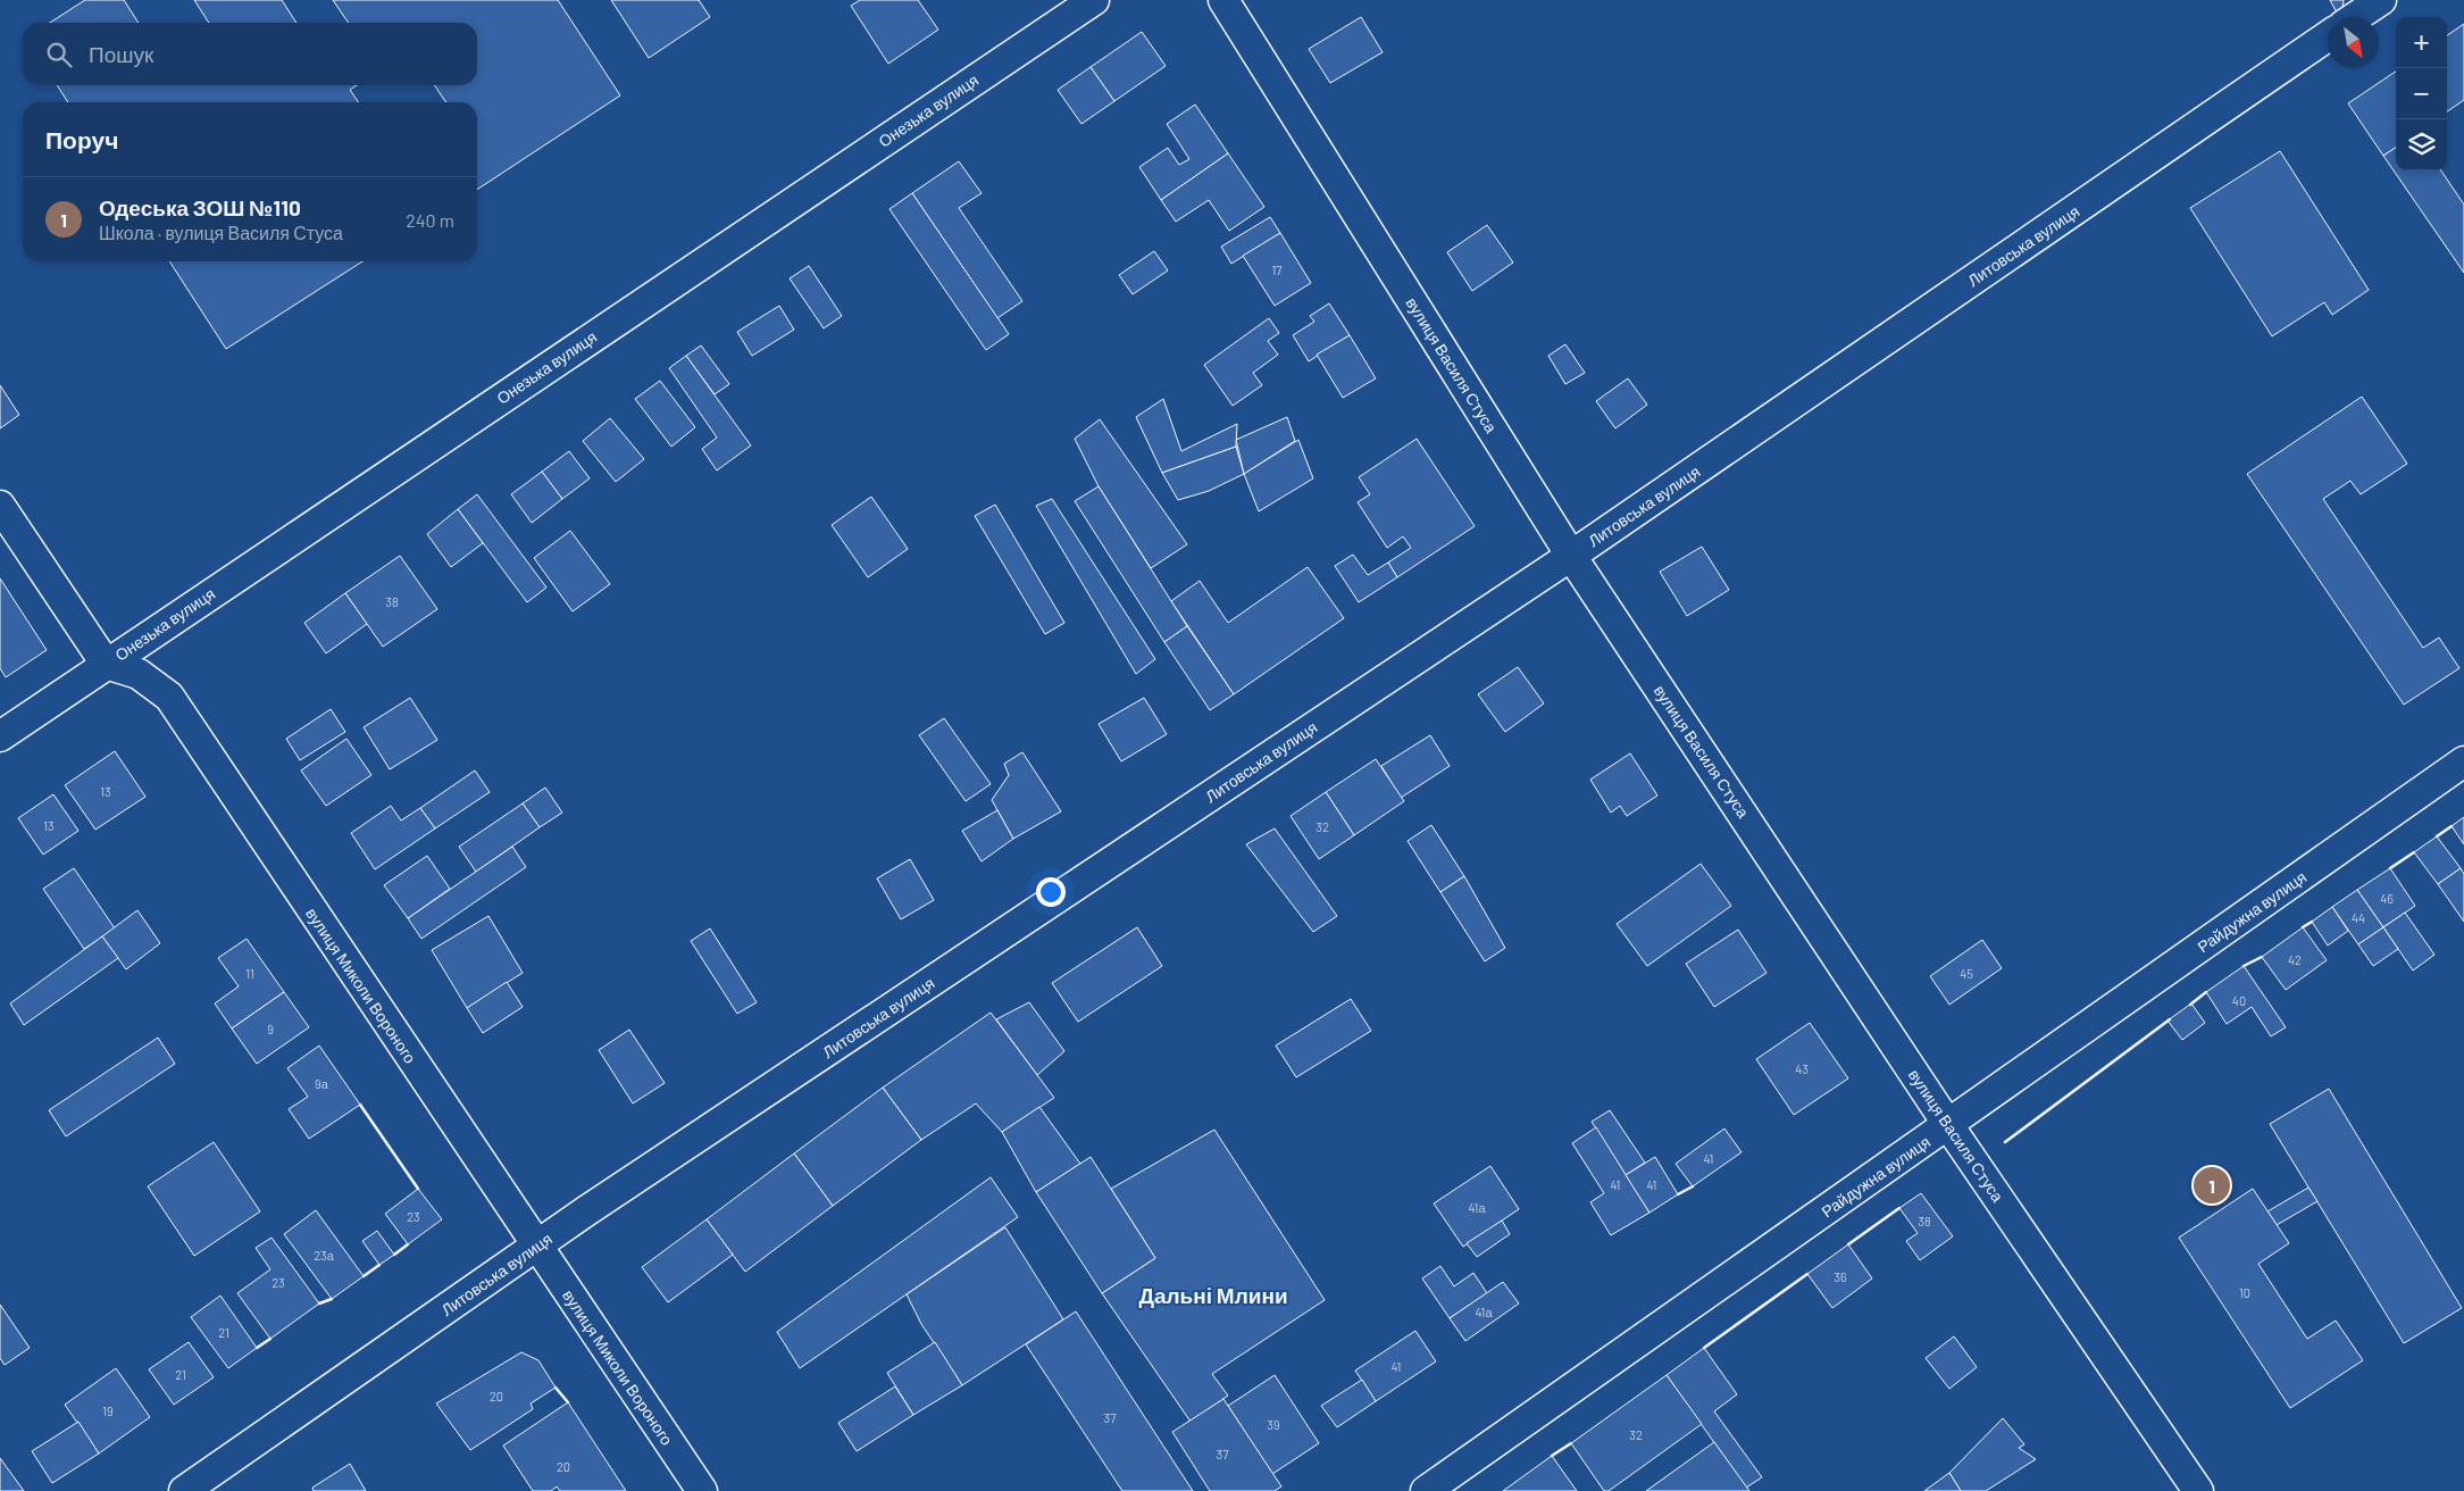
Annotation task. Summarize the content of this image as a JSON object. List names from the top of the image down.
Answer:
{
  "streets": {
    "street": [
      "Онезька вулиця",
      "Литовська вулиця",
      "вулиця Василя Стуса",
      "Райдужна вулиця",
      "вулиця Миколи Вороного"
    ]
  },
  "crossings": [
    ["Онезька вулиця", "вулиця Миколи Вороного"],
    ["Литовська вулиця", "вулиця Василя Стуса"],
    ["Литовська вулиця", "вулиця Миколи Вороного"],
    ["вулиця Василя Стуса", "Райдужна вулиця"]
  ],
  "districts": ["Дальні Млини"],
  "house_numbers": [
    "17",
    "38",
    "13",
    "13",
    "32",
    "46",
    "44",
    "42",
    "11",
    "45",
    "40",
    "9",
    "43",
    "9а",
    "41",
    "41",
    "41",
    "41а",
    "23",
    "38",
    "23а",
    "36",
    "23",
    "10",
    "41а",
    "21",
    "41",
    "21",
    "20",
    "19",
    "37",
    "39",
    "32",
    "37",
    "20"
  ],
  "north": "bottom right",
  "page": {
    "map_buttons": ["+", "−"],
    "search": "Пошук",
    "heading": "Поруч",
    "list": [
      {
        "mark": "1",
        "name": "Одеська ЗОШ №110",
        "note": "Школа · вулиця Василя Стуса",
        "value": "240 m"
      }
    ],
    "pins": "1"
  }
}
